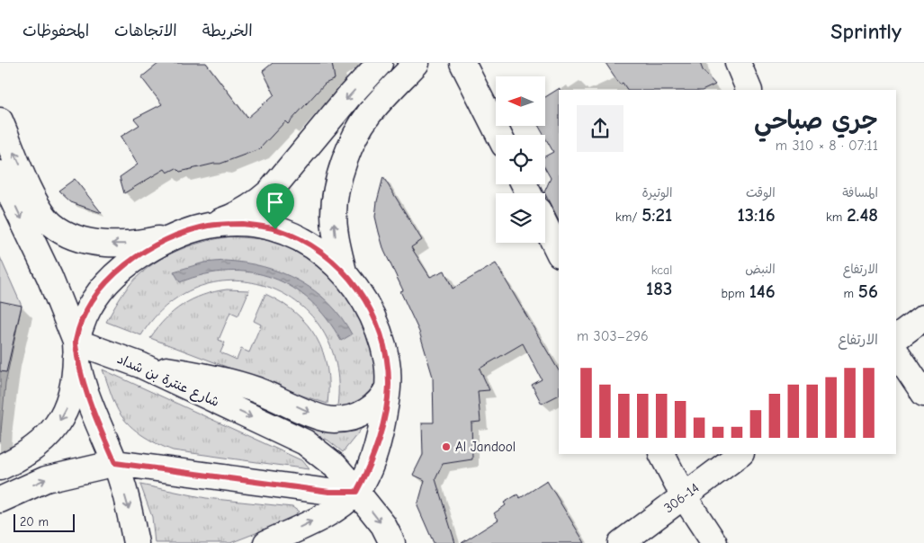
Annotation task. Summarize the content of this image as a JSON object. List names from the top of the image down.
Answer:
{
  "streets": {
    "main road": ["شارع عنترة بن شداد", "306-14"]
  },
  "places": ["Al Jandool"],
  "scale_bar": "20 m",
  "north": "left",
  "page": {
    "header": "Sprintly",
    "nav": ["الخريطة", "الاتجاهات", "المحفوظات"],
    "heading": ["جري صباحي", "07:11 · 8 × 310 m"],
    "stats": [
      ["المسافة", "2.48 km"],
      ["الوقت", "13:16"],
      ["الوتيرة", "5:21 /km"],
      ["الارتفاع", "56 m"],
      ["النبض", "146 bpm"],
      ["kcal", "183"]
    ],
    "chart": ["الارتفاع", "296–303 m"],
    "scale": "20 m"
  }
}
